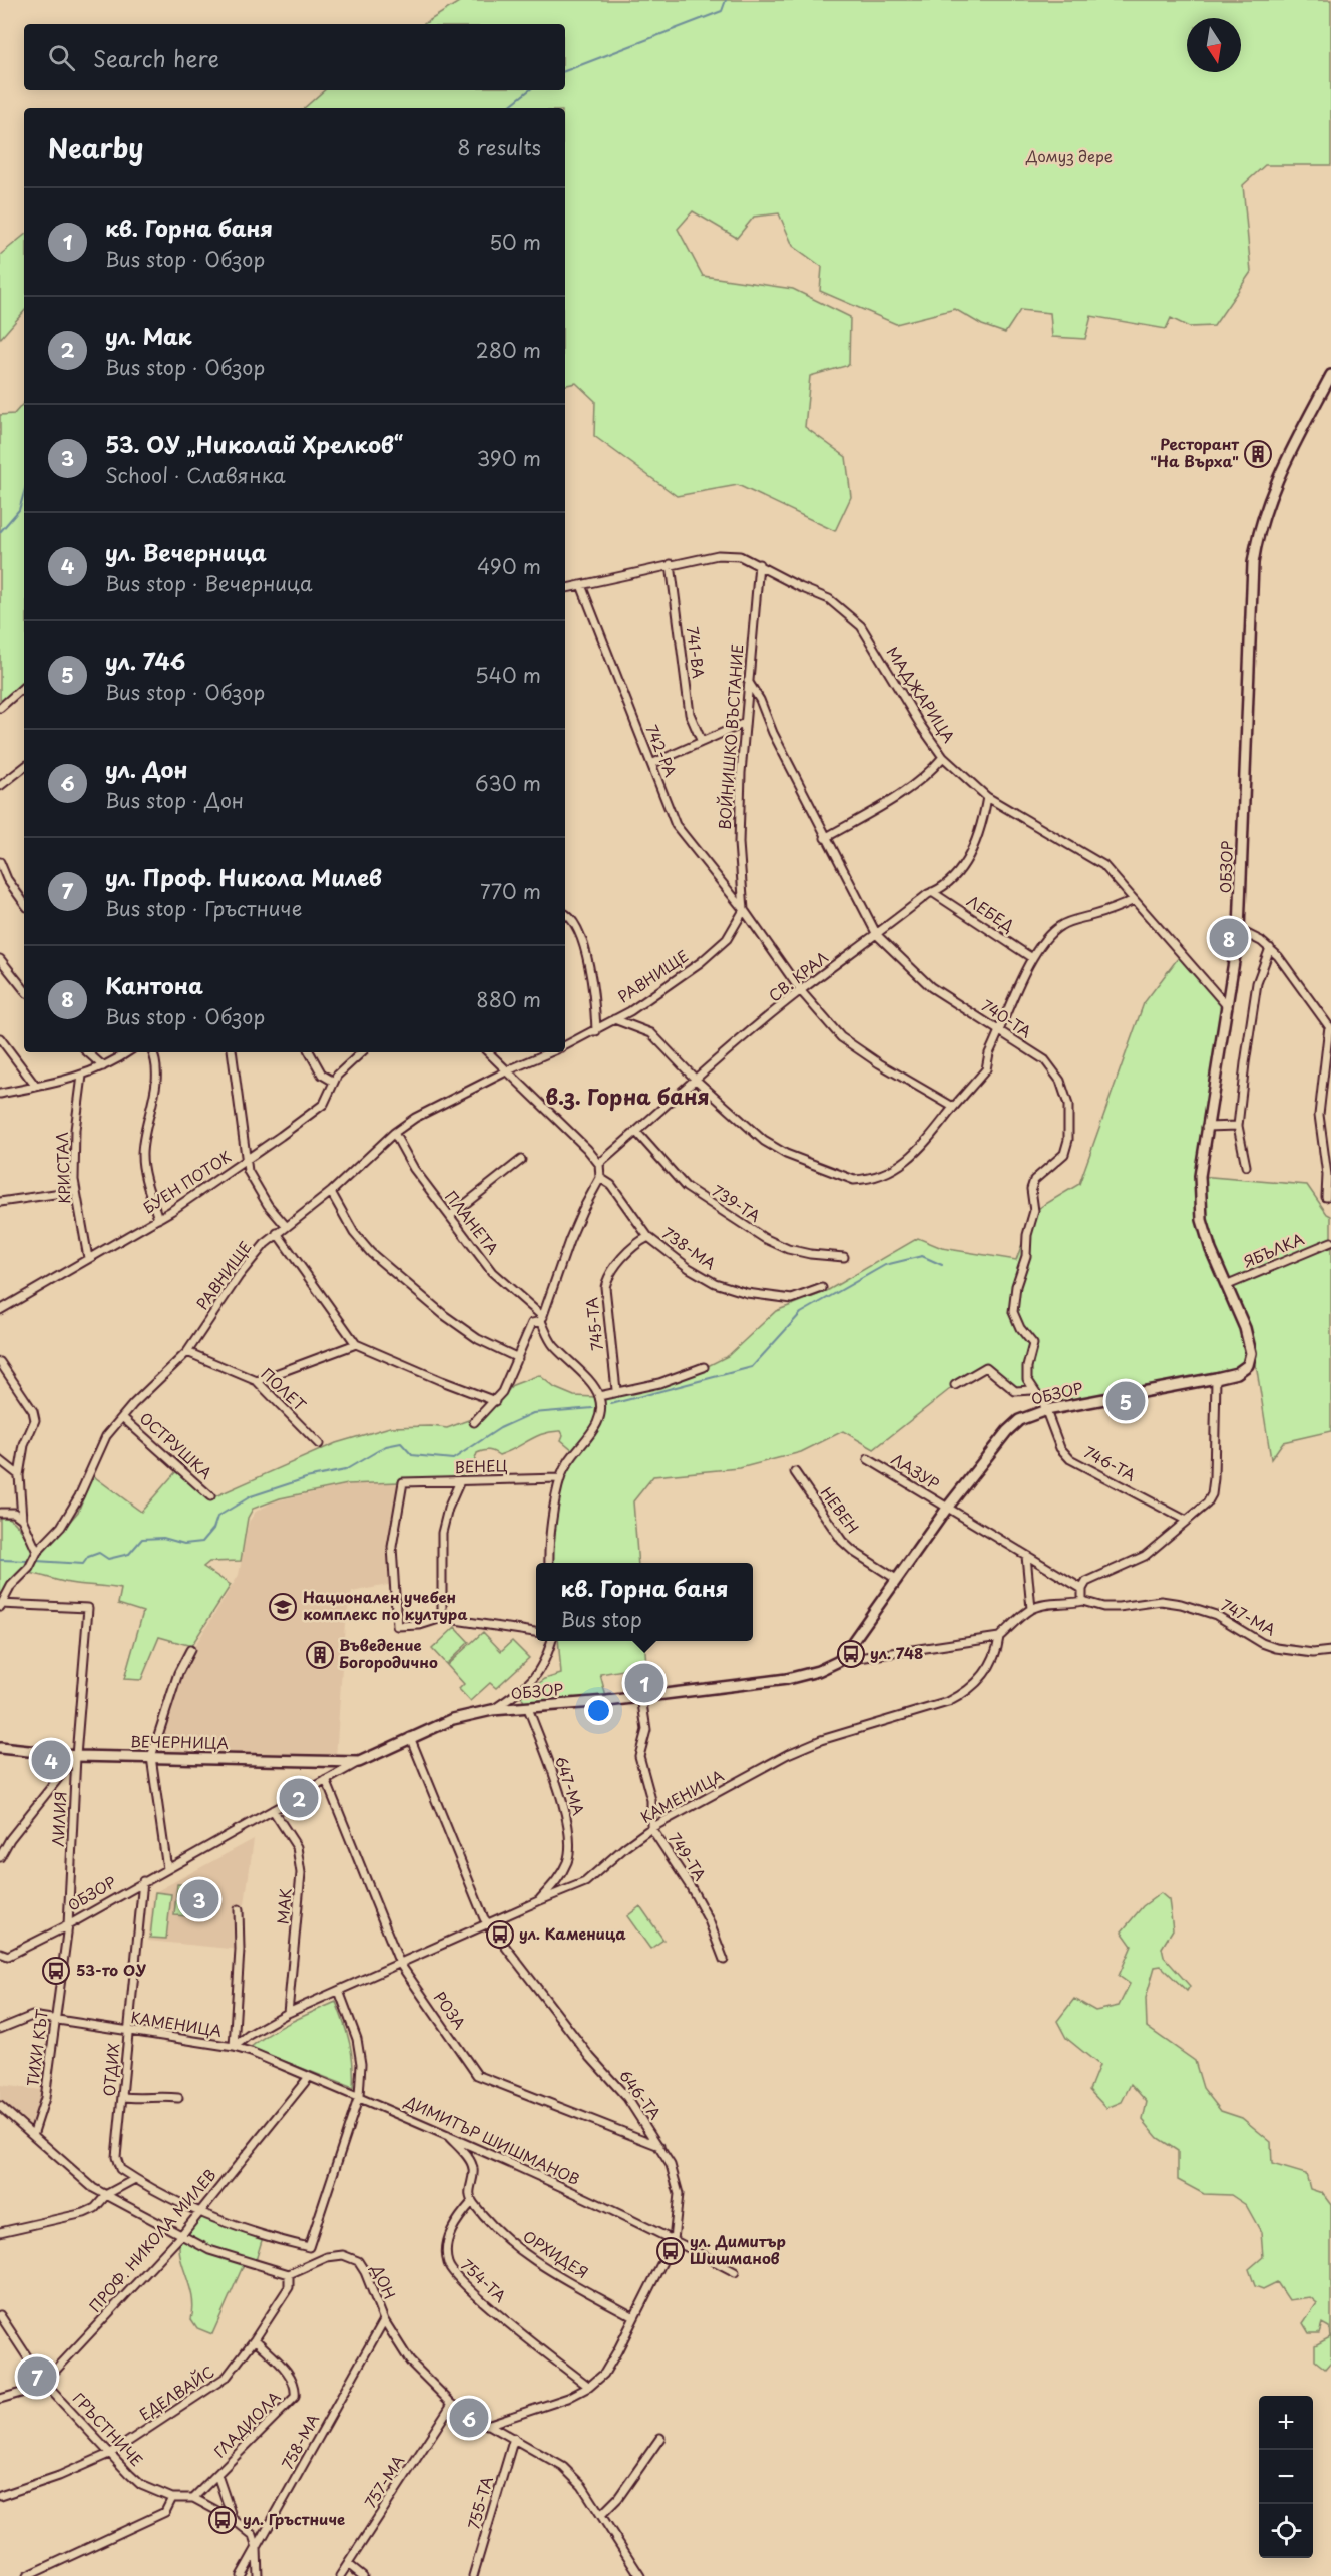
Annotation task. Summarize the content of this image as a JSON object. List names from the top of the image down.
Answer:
{
  "streets": {
    "street": [
      "741-ВА",
      "МАДЖАРИЦА",
      "ВОЙНИШКО ВЪСТАНИЕ",
      "742-РА",
      "ОБЗОР",
      "ЛЕБЕД",
      "РАВНИЩЕ",
      "СВ. КРАЛ",
      "740-ТА",
      "КРИСТАЛ",
      "БУЕН ПОТОК",
      "739-ТА",
      "ПЛАНЕТА",
      "738-МА",
      "ЯБЪЛКА",
      "745-ТА",
      "ПОЛЕТ",
      "ОСТРУШКА",
      "746-ТА",
      "ВЕНЕЦ",
      "ЛАЗУР",
      "НЕВЕН",
      "747-МА",
      "ВЕЧЕРНИЦА",
      "647-МА",
      "КАМЕНИЦА",
      "ЛИЛИЯ",
      "749-ТА",
      "МАК",
      "РОЗА",
      "ТИХИ КЪТ",
      "ОТДИХ",
      "646-ТА",
      "ДИМИТЪР ШИШМАНОВ",
      "ПРОФ. НИКОЛА МИЛЕВ",
      "ОРХИДЕЯ",
      "754-ТА",
      "ДОН",
      "ЕДЕЛВАЙС",
      "ГЛАДИОЛА",
      "ГРЪСТНИЧЕ",
      "758-МА",
      "757-МА",
      "755-ТА"
    ]
  },
  "crossings": [
    ["741-ВА", "МАДЖАРИЦА"],
    ["МАДЖАРИЦА", "ВОЙНИШКО ВЪСТАНИЕ"],
    ["МАДЖАРИЦА", "742-РА"],
    ["МАДЖАРИЦА", "ОБЗОР"],
    ["МАДЖАРИЦА", "СВ. КРАЛ"],
    ["ВОЙНИШКО ВЪСТАНИЕ", "742-РА"],
    ["ВОЙНИШКО ВЪСТАНИЕ", "РАВНИЩЕ"],
    ["ВОЙНИШКО ВЪСТАНИЕ", "740-ТА"],
    ["742-РА", "РАВНИЩЕ"],
    ["742-РА", "СВ. КРАЛ"],
    ["ОБЗОР", "740-ТА"],
    ["ОБЗОР", "ЯБЪЛКА"],
    ["ОБЗОР", "746-ТА"],
    ["ОБЗОР", "ЛАЗУР"],
    ["ОБЗОР", "НЕВЕН"],
    ["ОБЗОР", "ВЕЧЕРНИЦА"],
    ["ОБЗОР", "647-МА"],
    ["ОБЗОР", "ЛИЛИЯ"],
    ["ОБЗОР", "749-ТА"],
    ["ОБЗОР", "МАК"],
    ["ОБЗОР", "РОЗА"],
    ["ОБЗОР", "ТИХИ КЪТ"],
    ["ОБЗОР", "ОТДИХ"],
    ["ОБЗОР", "646-ТА"],
    ["ЛЕБЕД", "СВ. КРАЛ"],
    ["РАВНИЩЕ", "ПЛАНЕТА"],
    ["РАВНИЩЕ", "ПОЛЕТ"],
    ["РАВНИЩЕ", "ОСТРУШКА"],
    ["РАВНИЩЕ", "ЛИЛИЯ"],
    ["СВ. КРАЛ", "740-ТА"],
    ["СВ. КРАЛ", "739-ТА"],
    ["740-ТА", "746-ТА"],
    ["КРИСТАЛ", "БУЕН ПОТОК"],
    ["738-МА", "745-ТА"],
    ["ВЕЧЕРНИЦА", "ЛИЛИЯ"],
    ["647-МА", "КАМЕНИЦА"],
    ["КАМЕНИЦА", "749-ТА"],
    ["КАМЕНИЦА", "МАК"],
    ["КАМЕНИЦА", "РОЗА"],
    ["КАМЕНИЦА", "ТИХИ КЪТ"],
    ["КАМЕНИЦА", "ОТДИХ"],
    ["КАМЕНИЦА", "646-ТА"],
    ["КАМЕНИЦА", "ДИМИТЪР ШИШМАНОВ"],
    ["ЛИЛИЯ", "ТИХИ КЪТ"],
    ["РОЗА", "646-ТА"],
    ["646-ТА", "ДИМИТЪР ШИШМАНОВ"],
    ["646-ТА", "ОРХИДЕЯ"],
    ["646-ТА", "754-ТА"],
    ["646-ТА", "ДОН"],
    ["ДИМИТЪР ШИШМАНОВ", "ПРОФ. НИКОЛА МИЛЕВ"],
    ["ПРОФ. НИКОЛА МИЛЕВ", "ГРЪСТНИЧЕ"],
    ["ОРХИДЕЯ", "754-ТА"],
    ["ДОН", "ЕДЕЛВАЙС"],
    ["ДОН", "758-МА"],
    ["ДОН", "757-МА"],
    ["ДОН", "755-ТА"],
    ["ЕДЕЛВАЙС", "ГЛАДИОЛА"],
    ["ЕДЕЛВАЙС", "ГРЪСТНИЧЕ"],
    ["ГЛАДИОЛА", "ГРЪСТНИЧЕ"],
    ["ГРЪСТНИЧЕ", "758-МА"]
  ],
  "districts": ["в.з. Горна баня"],
  "parks": ["Домуз дере"],
  "places": {
    "building": ["Ресторант \"На Върха\"", "Въведение Богородично"],
    "school or university": ["Национален учебен комплекс по култура"],
    "bus stop": [
      "ул. 748",
      "ул. Каменица",
      "53-то ОУ",
      "ул. Димитър Шишманов",
      "ул. Гръстниче"
    ]
  },
  "north": "bottom",
  "page": {
    "search": "Search here",
    "heading": ["Nearby", "8 results"],
    "list": [
      {
        "mark": "1",
        "name": "кв. Горна баня",
        "note": "Bus stop · Обзор",
        "value": "50 m"
      },
      {
        "mark": "2",
        "name": "ул. Мак",
        "note": "Bus stop · Обзор",
        "value": "280 m"
      },
      {
        "mark": "3",
        "name": "53. ОУ „Николай Хрелков“",
        "note": "School · Славянка",
        "value": "390 m"
      },
      {
        "mark": "4",
        "name": "ул. Вечерница",
        "note": "Bus stop · Вечерница",
        "value": "490 m"
      },
      {
        "mark": "5",
        "name": "ул. 746",
        "note": "Bus stop · Обзор",
        "value": "540 m"
      },
      {
        "mark": "6",
        "name": "ул. Дон",
        "note": "Bus stop · Дон",
        "value": "630 m"
      },
      {
        "mark": "7",
        "name": "ул. Проф. Никола Милев",
        "note": "Bus stop · Гръстниче",
        "value": "770 m"
      },
      {
        "mark": "8",
        "name": "Кантона",
        "note": "Bus stop · Обзор",
        "value": "880 m"
      }
    ],
    "pins": [
      "8",
      "5",
      "1",
      "4",
      "2",
      "3",
      "7",
      "6"
    ],
    "popup": ["кв. Горна баня", "Bus stop"],
    "map_buttons": ["+", "−"]
  }
}
